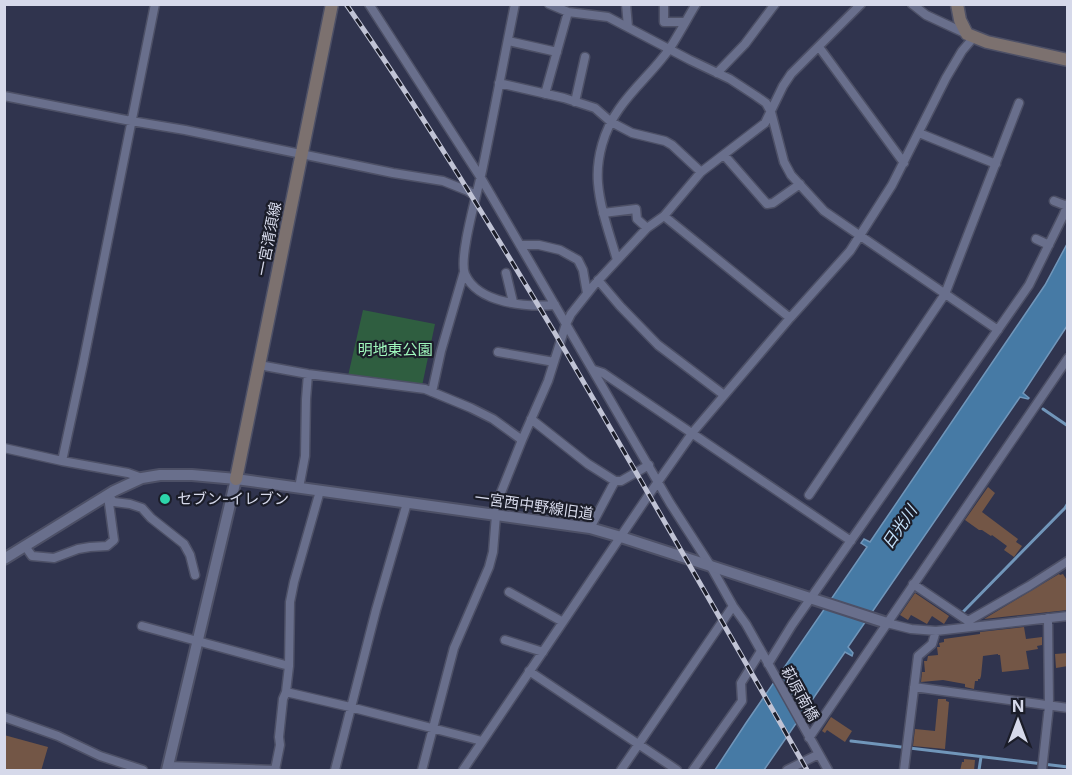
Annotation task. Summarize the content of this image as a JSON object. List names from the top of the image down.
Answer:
{
  "streets": {
    "main road": ["一宮清須線"],
    "street": ["一宮西中野線旧道", "萩原南橋"]
  },
  "crossings": [
    ["一宮清須線", "一宮西中野線旧道"],
    ["一宮西中野線旧道", "萩原南橋"]
  ],
  "water": ["日光川"],
  "parks": ["明地東公園"],
  "places": ["セブン-イレブン"],
  "north": "top"
}
